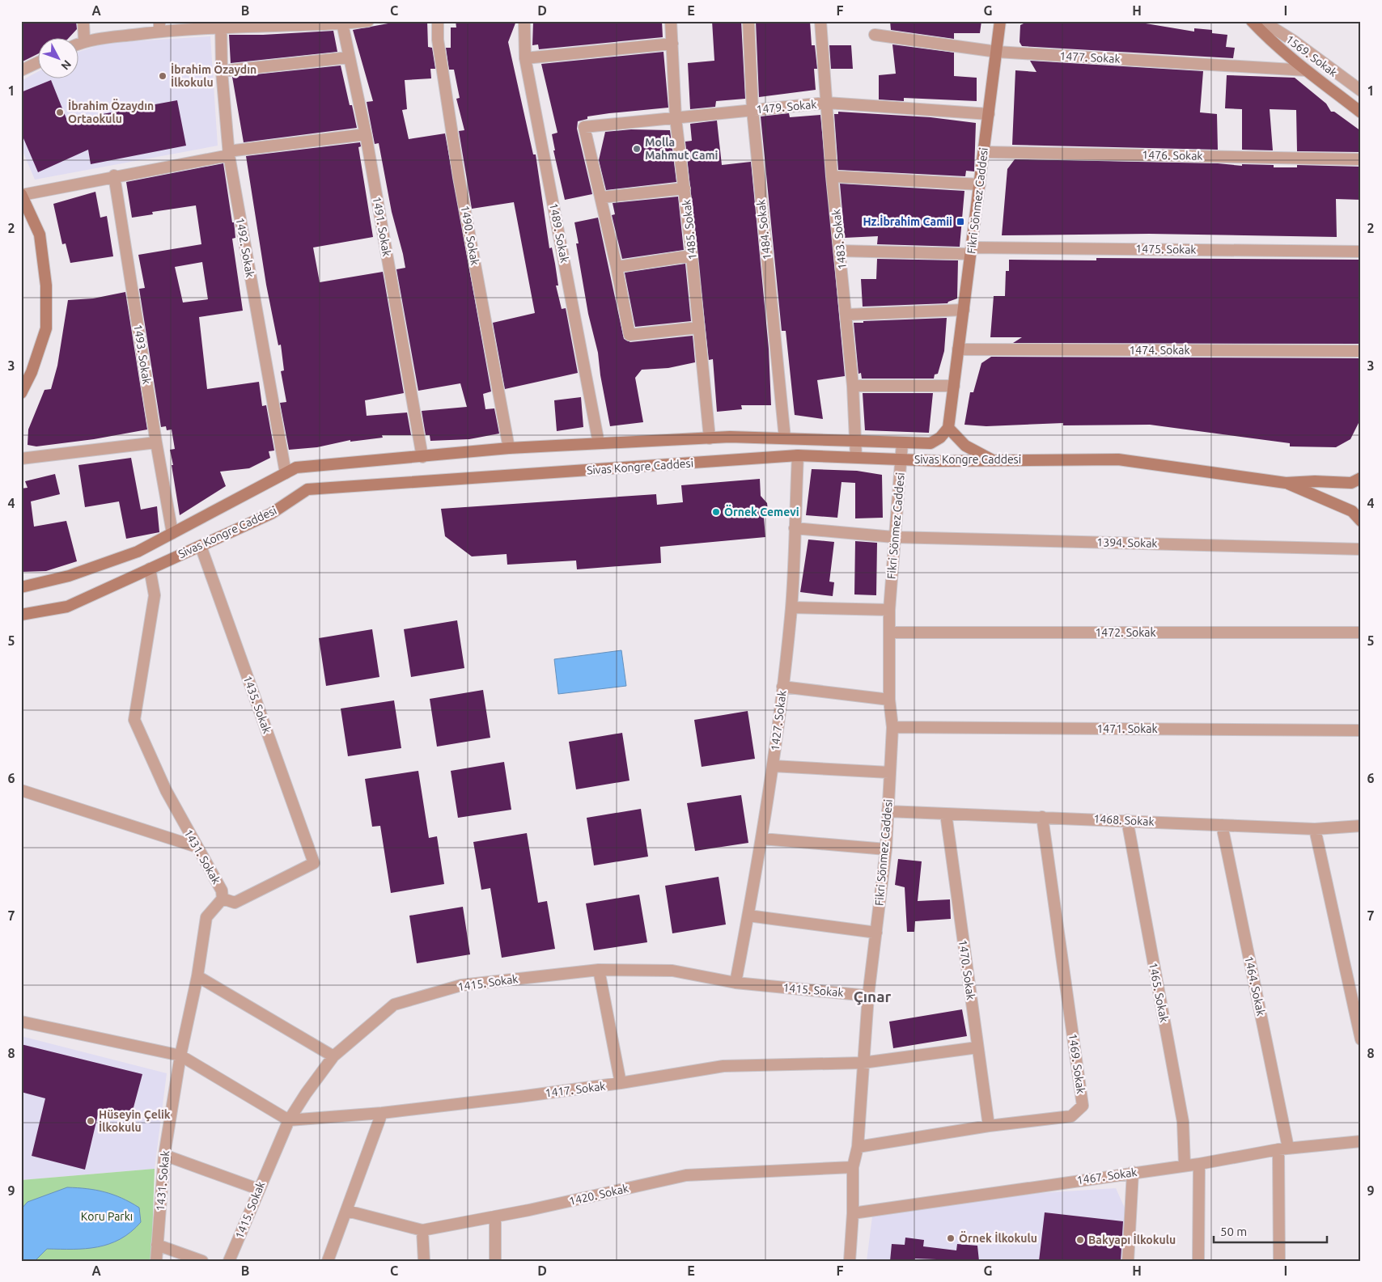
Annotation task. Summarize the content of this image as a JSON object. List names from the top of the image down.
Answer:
{
  "streets": {
    "main road": ["Fikri Sönmez Caddesi", "Sivas Kongre Caddesi"],
    "street": [
      "1569. Sokak",
      "1477. Sokak",
      "1479. Sokak",
      "1476. Sokak",
      "1491. Sokak",
      "1485. Sokak",
      "1484. Sokak",
      "1489. Sokak",
      "1490. Sokak",
      "1483. Sokak",
      "1492. Sokak",
      "1475. Sokak",
      "1474. Sokak",
      "1493. Sokak",
      "1394. Sokak",
      "1472. Sokak",
      "1435. Sokak",
      "1427. Sokak",
      "1471. Sokak",
      "1468. Sokak",
      "1431. Sokak",
      "1470. Sokak",
      "1415. Sokak",
      "1464. Sokak",
      "1465. Sokak",
      "1469. Sokak",
      "1417. Sokak",
      "1467. Sokak",
      "1420. Sokak"
    ]
  },
  "crossings": [
    ["1477. Sokak", "Fikri Sönmez Caddesi"],
    ["1479. Sokak", "Fikri Sönmez Caddesi"],
    ["1479. Sokak", "1485. Sokak"],
    ["1479. Sokak", "1484. Sokak"],
    ["1479. Sokak", "1483. Sokak"],
    ["1476. Sokak", "Fikri Sönmez Caddesi"],
    ["Fikri Sönmez Caddesi", "1475. Sokak"],
    ["Fikri Sönmez Caddesi", "1474. Sokak"],
    ["Fikri Sönmez Caddesi", "Sivas Kongre Caddesi"],
    ["Fikri Sönmez Caddesi", "1394. Sokak"],
    ["Fikri Sönmez Caddesi", "1472. Sokak"],
    ["Fikri Sönmez Caddesi", "1471. Sokak"],
    ["Fikri Sönmez Caddesi", "1468. Sokak"],
    ["Fikri Sönmez Caddesi", "1415. Sokak"],
    ["Fikri Sönmez Caddesi", "1469. Sokak"],
    ["Fikri Sönmez Caddesi", "1417. Sokak"],
    ["Fikri Sönmez Caddesi", "1467. Sokak"],
    ["Fikri Sönmez Caddesi", "1420. Sokak"],
    ["1491. Sokak", "Sivas Kongre Caddesi"],
    ["1485. Sokak", "Sivas Kongre Caddesi"],
    ["1484. Sokak", "Sivas Kongre Caddesi"],
    ["1489. Sokak", "Sivas Kongre Caddesi"],
    ["1490. Sokak", "Sivas Kongre Caddesi"],
    ["1483. Sokak", "1475. Sokak"],
    ["1483. Sokak", "Sivas Kongre Caddesi"],
    ["1492. Sokak", "Sivas Kongre Caddesi"],
    ["1493. Sokak", "Sivas Kongre Caddesi"],
    ["Sivas Kongre Caddesi", "1435. Sokak"],
    ["Sivas Kongre Caddesi", "1427. Sokak"],
    ["Sivas Kongre Caddesi", "1431. Sokak"],
    ["1394. Sokak", "1427. Sokak"],
    ["1435. Sokak", "1431. Sokak"],
    ["1427. Sokak", "1415. Sokak"],
    ["1468. Sokak", "1470. Sokak"],
    ["1468. Sokak", "1464. Sokak"],
    ["1468. Sokak", "1465. Sokak"],
    ["1468. Sokak", "1469. Sokak"],
    ["1470. Sokak", "1469. Sokak"],
    ["1470. Sokak", "1417. Sokak"],
    ["1415. Sokak", "1417. Sokak"],
    ["1464. Sokak", "1467. Sokak"],
    ["1465. Sokak", "1467. Sokak"]
  ],
  "districts": ["Çınar"],
  "parks": ["Koru Parkı"],
  "places": {
    "other": [
      "İbrahim Özaydın İlkokulu",
      "İbrahim Özaydın Ortaokulu",
      "Molla Mahmut Cami",
      "Örnek Cemevi",
      "Hüseyin Çelik İlkokulu",
      "Örnek İlkokulu",
      "Bakyapı İlkokulu"
    ],
    "transit": ["Hz.İbrahim Camii"]
  },
  "scale_bar": "50 m",
  "north": "bottom right",
  "grid": {
    "columns": [
      "A",
      "B",
      "C",
      "D",
      "E",
      "F",
      "G",
      "H",
      "I"
    ],
    "rows": [
      "1",
      "2",
      "3",
      "4",
      "5",
      "6",
      "7",
      "8",
      "9"
    ]
  }
}
